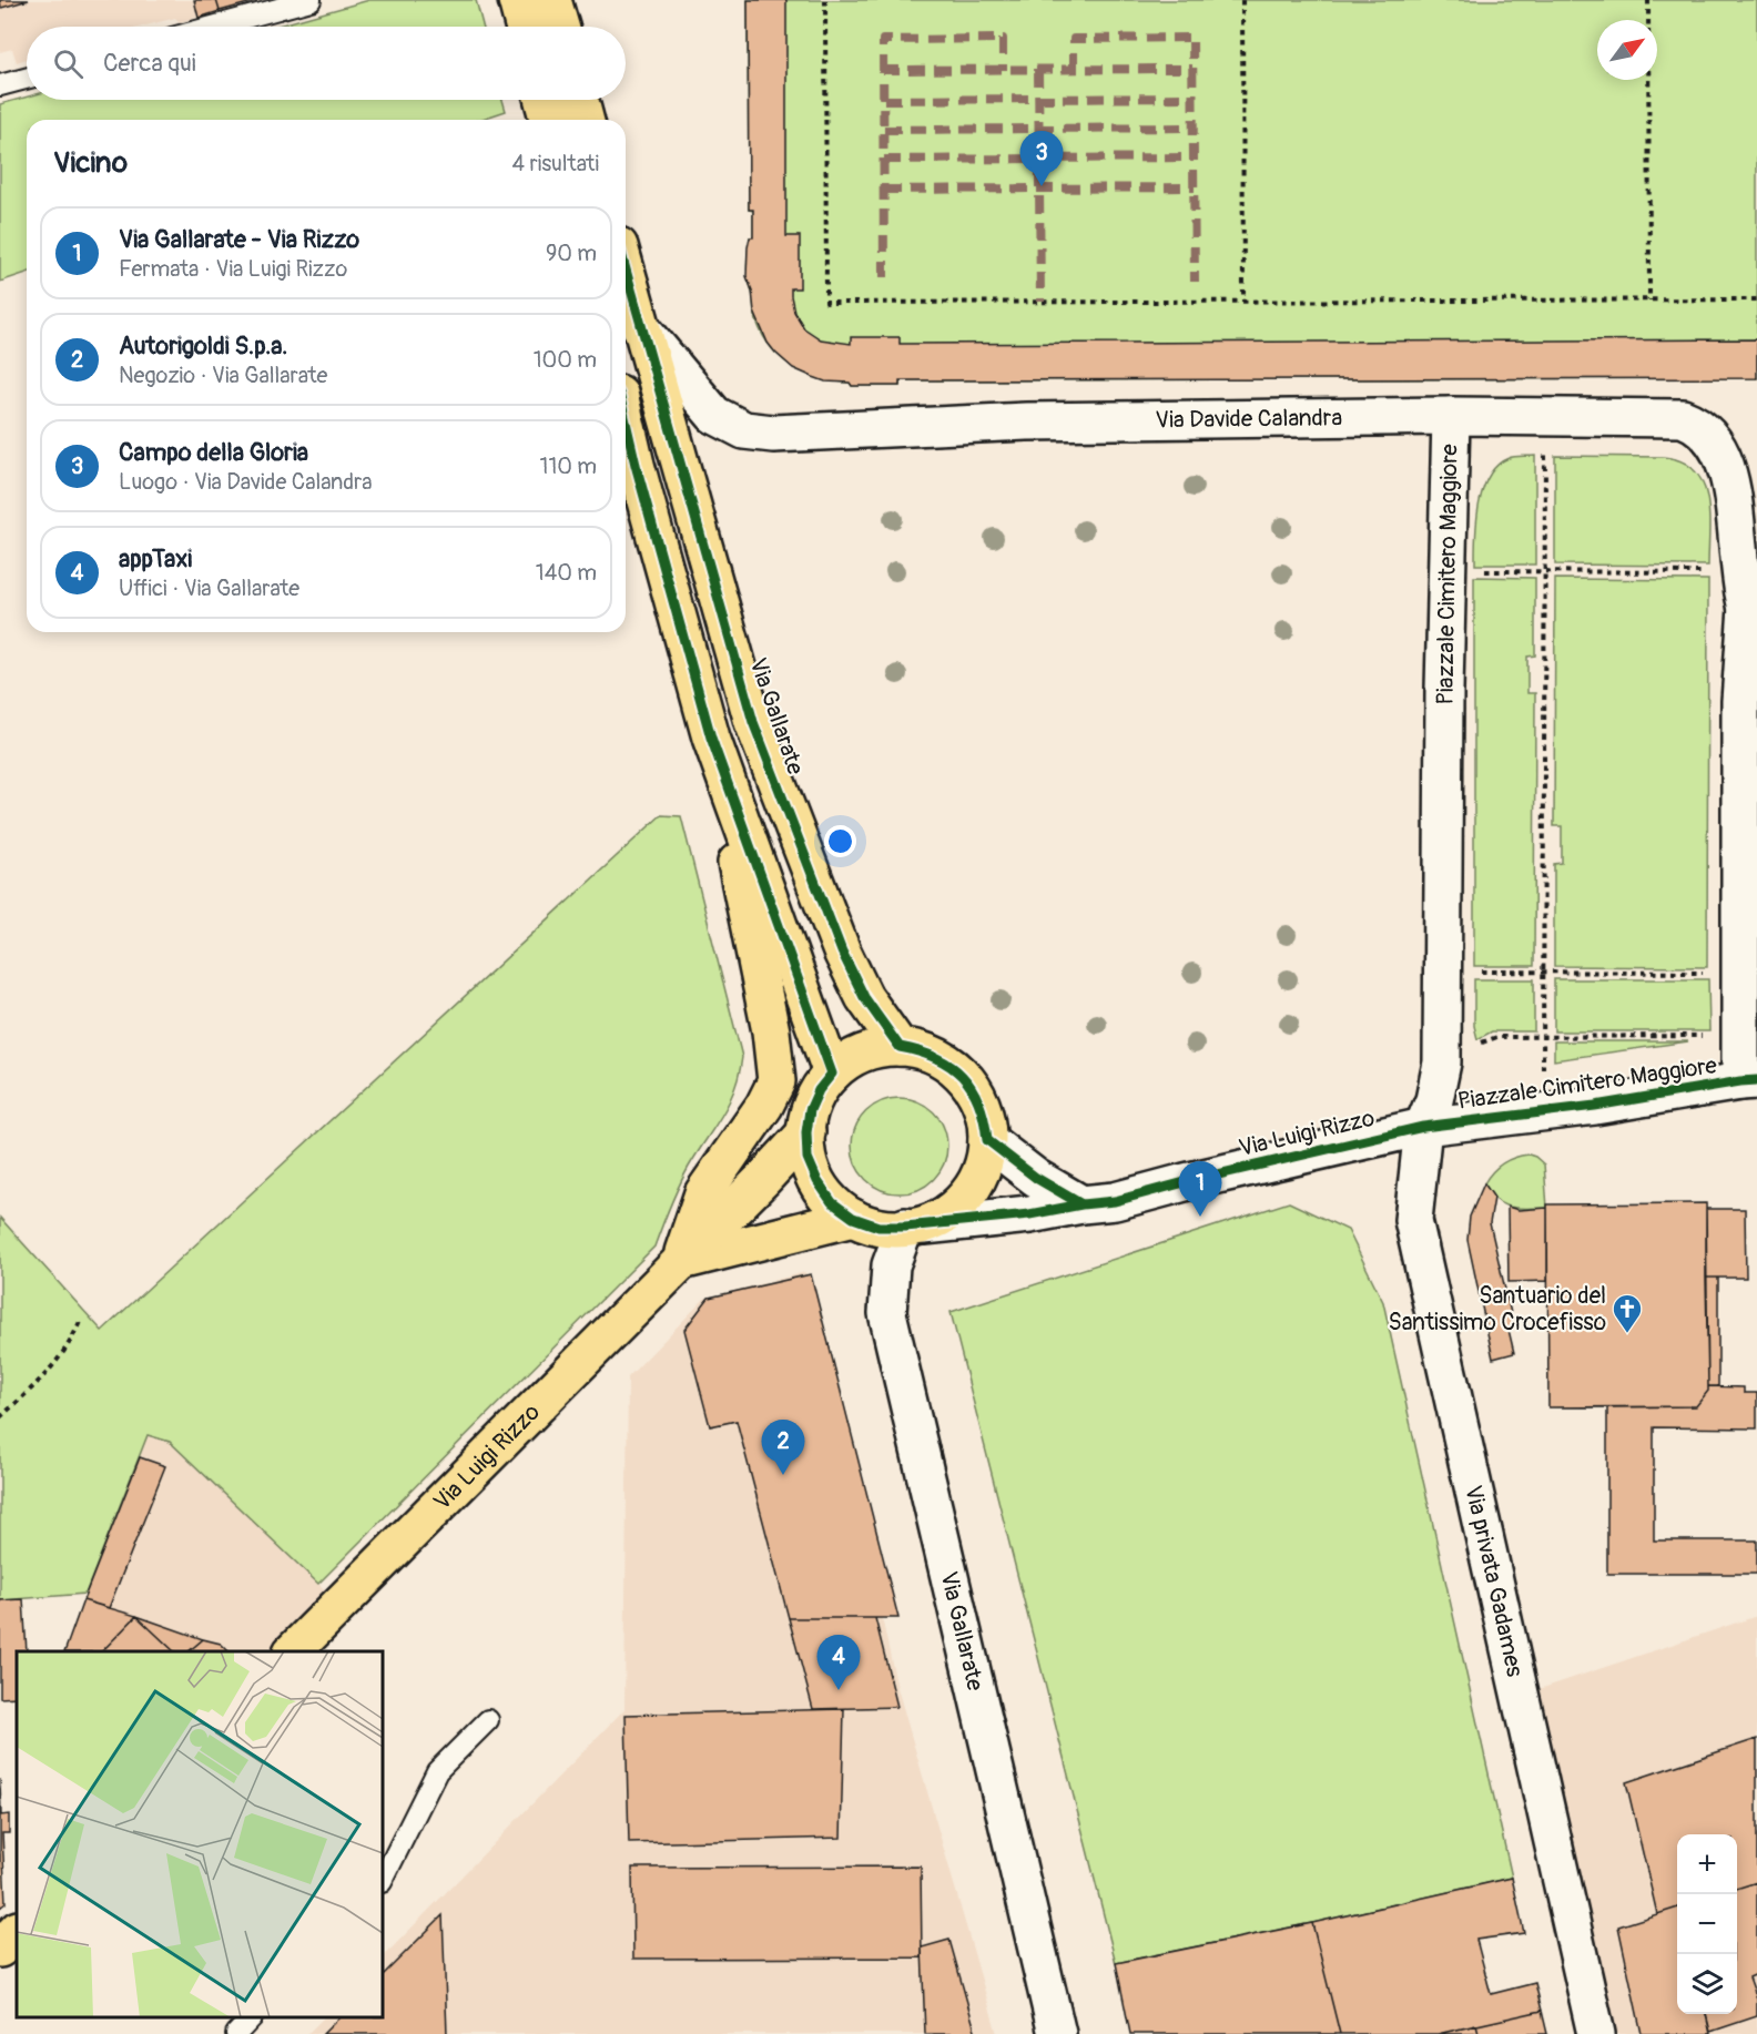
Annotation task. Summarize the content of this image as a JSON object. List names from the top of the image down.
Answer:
{
  "streets": {
    "main road": ["Via Gallarate", "Via Luigi Rizzo"],
    "street": ["Via Davide Calandra", "Piazzale Cimitero Maggiore", "Via privata Gadames"]
  },
  "crossings": [
    ["Via Davide Calandra", "Piazzale Cimitero Maggiore"],
    ["Via Davide Calandra", "Via Gallarate"],
    ["Piazzale Cimitero Maggiore", "Via Luigi Rizzo"],
    ["Piazzale Cimitero Maggiore", "Via privata Gadames"],
    ["Via Gallarate", "Via Luigi Rizzo"],
    ["Via Luigi Rizzo", "Via privata Gadames"]
  ],
  "places": {
    "church": ["Santuario del Santissimo Crocefisso"]
  },
  "north": "top right",
  "page": {
    "search": "Cerca qui",
    "heading": ["Vicino", "4 risultati"],
    "pins": [
      "3",
      "1",
      "2",
      "4"
    ],
    "list": [
      {
        "mark": "1",
        "name": "Via Gallarate - Via Rizzo",
        "note": "Fermata · Via Luigi Rizzo",
        "value": "90 m"
      },
      {
        "mark": "2",
        "name": "Autorigoldi S.p.a.",
        "note": "Negozio · Via Gallarate",
        "value": "100 m"
      },
      {
        "mark": "3",
        "name": "Campo della Gloria",
        "note": "Luogo · Via Davide Calandra",
        "value": "110 m"
      },
      {
        "mark": "4",
        "name": "appTaxi",
        "note": "Uffici · Via Gallarate",
        "value": "140 m"
      }
    ],
    "map_buttons": ["+", "−"]
  }
}
